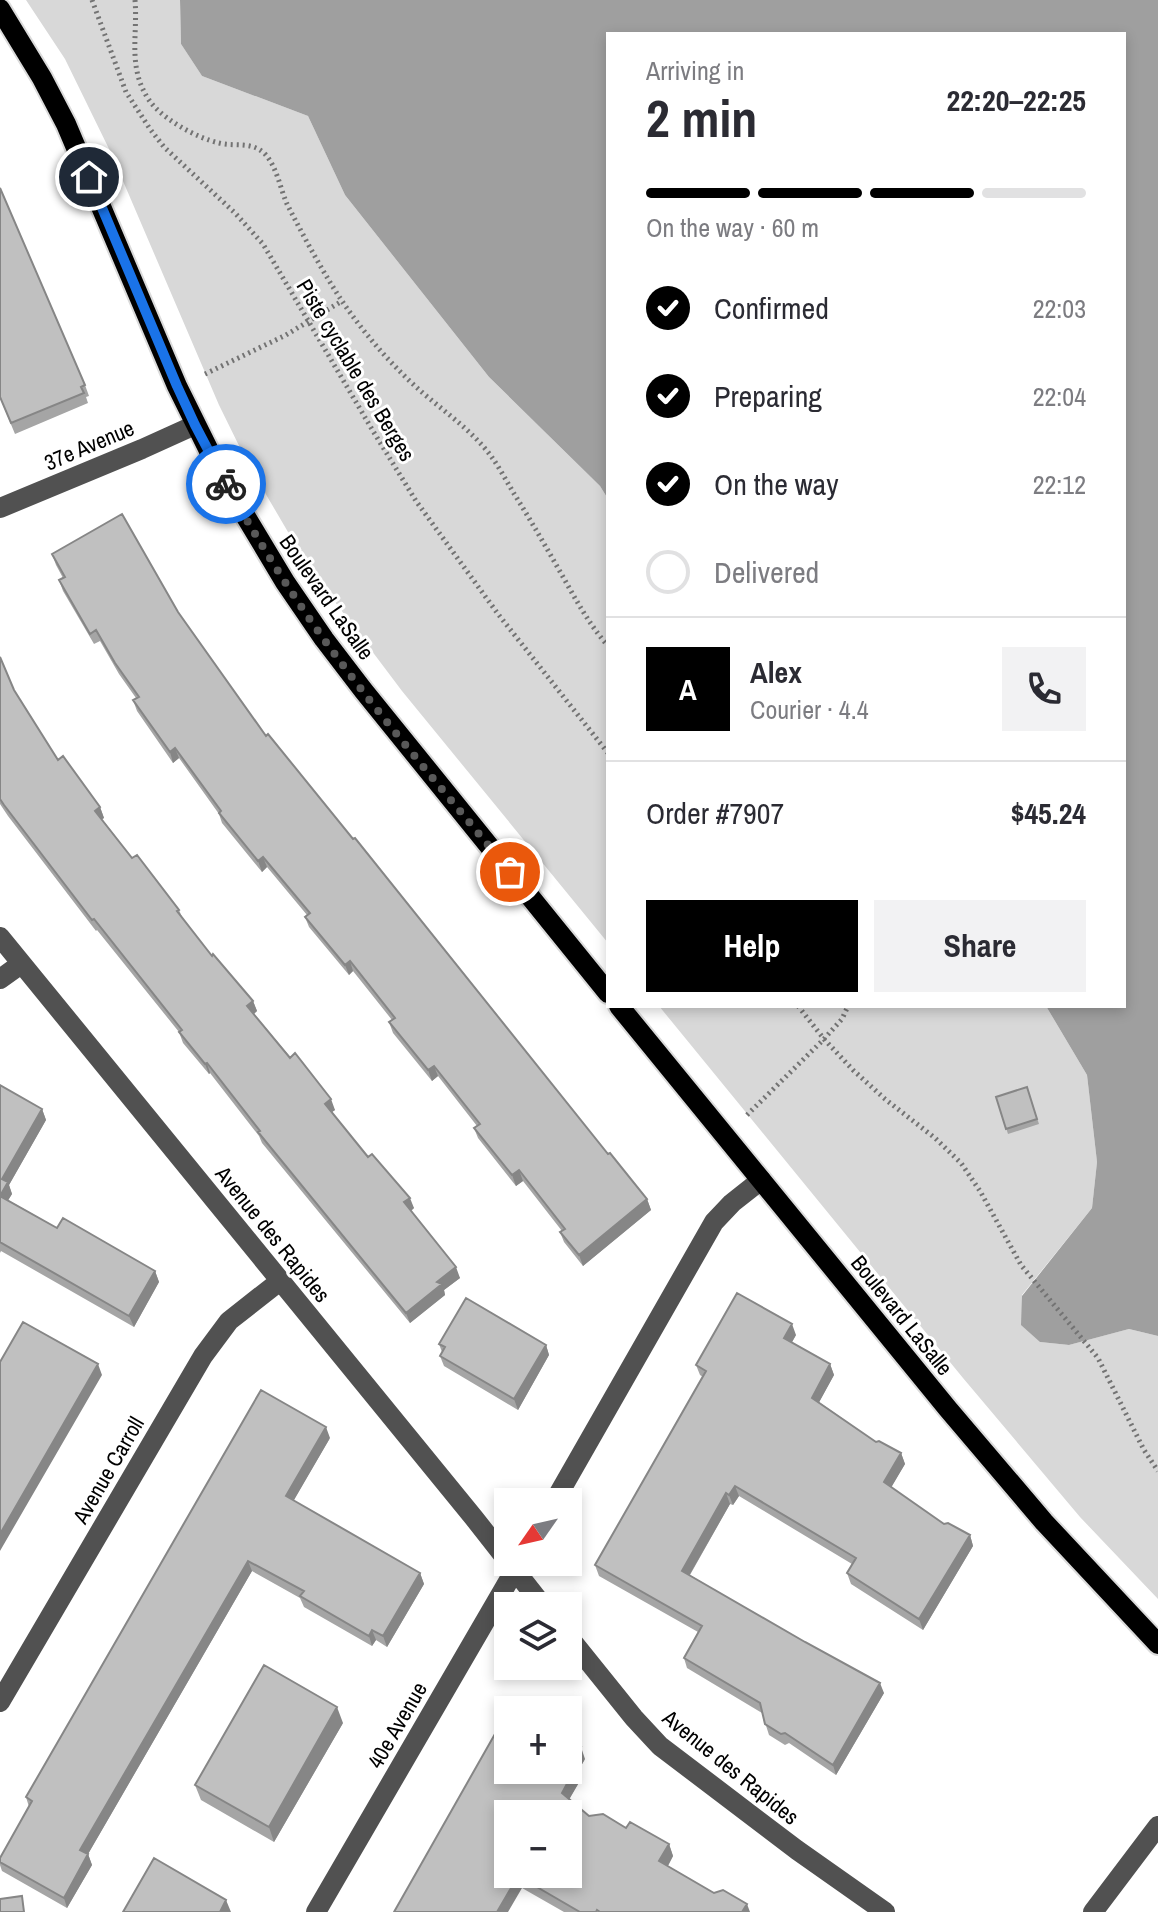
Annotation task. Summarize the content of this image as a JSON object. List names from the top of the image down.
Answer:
{
  "streets": {
    "main road": ["Boulevard LaSalle"],
    "street": [
      "37e Avenue",
      "Avenue des Rapides",
      "Avenue Carroll",
      "40e Avenue"
    ],
    "path": ["Piste cyclable des Berges"]
  },
  "crossings": [
    ["37e Avenue", "Boulevard LaSalle"],
    ["Avenue des Rapides", "Avenue Carroll"]
  ],
  "north": "bottom left",
  "page": {
    "heading": ["2 min", "Arriving in", "22:20–22:25"],
    "panel": [
      "Alex",
      "Courier · 4.4",
      "Order #7907",
      "$45.24"
    ],
    "bar": "On the way · 60 m",
    "list": [
      ["Confirmed", "22:03"],
      ["Preparing", "22:04"],
      ["On the way", "22:12"],
      "Delivered"
    ],
    "round": "A",
    "buttons": ["Help", "Share"],
    "map_buttons": ["+", "−"]
  }
}
